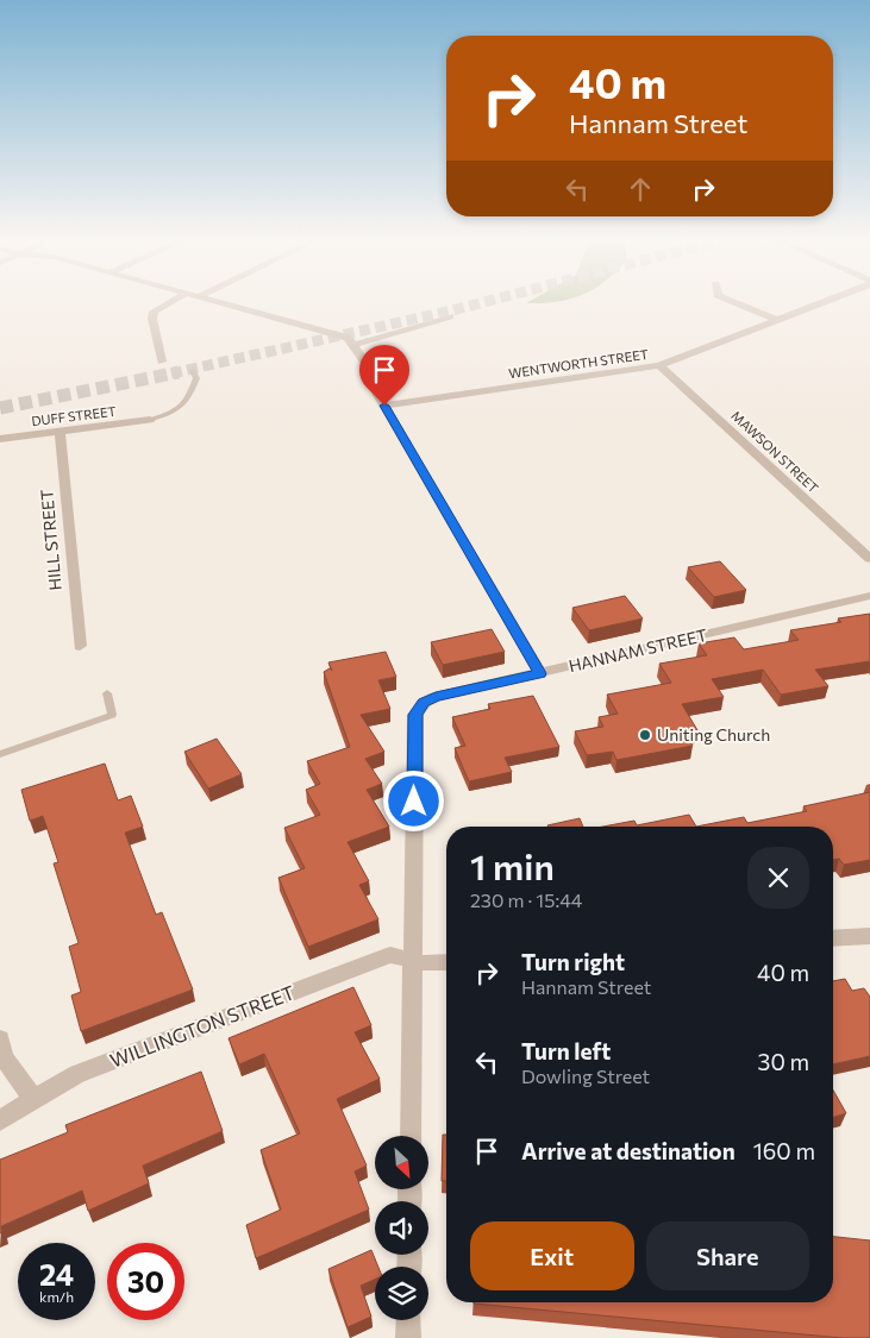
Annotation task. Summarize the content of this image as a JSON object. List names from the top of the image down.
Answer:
{
  "streets": {
    "street": [
      "WENTWORTH STREET",
      "DUFF STREET",
      "MAWSON STREET",
      "HILL STREET",
      "HANNAM STREET",
      "WILLINGTON STREET"
    ]
  },
  "crossings": [
    ["WENTWORTH STREET", "MAWSON STREET"],
    ["DUFF STREET", "HILL STREET"],
    ["HANNAM STREET", "WILLINGTON STREET"]
  ],
  "places": ["Uniting Church"],
  "north": "bottom right",
  "page": {
    "turn": ["40 m", "Hannam Street"],
    "heading": ["1 min", "230 m · 15:44"],
    "list": [
      {
        "name": "Turn right",
        "note": "Hannam Street",
        "value": "40 m"
      },
      {
        "name": "Turn left",
        "note": "Dowling Street",
        "value": "30 m"
      },
      {
        "name": "Arrive at destination",
        "value": "160 m"
      }
    ],
    "buttons": ["Exit", "Share"],
    "speed": "24 km/h",
    "limit": "30"
  }
}
